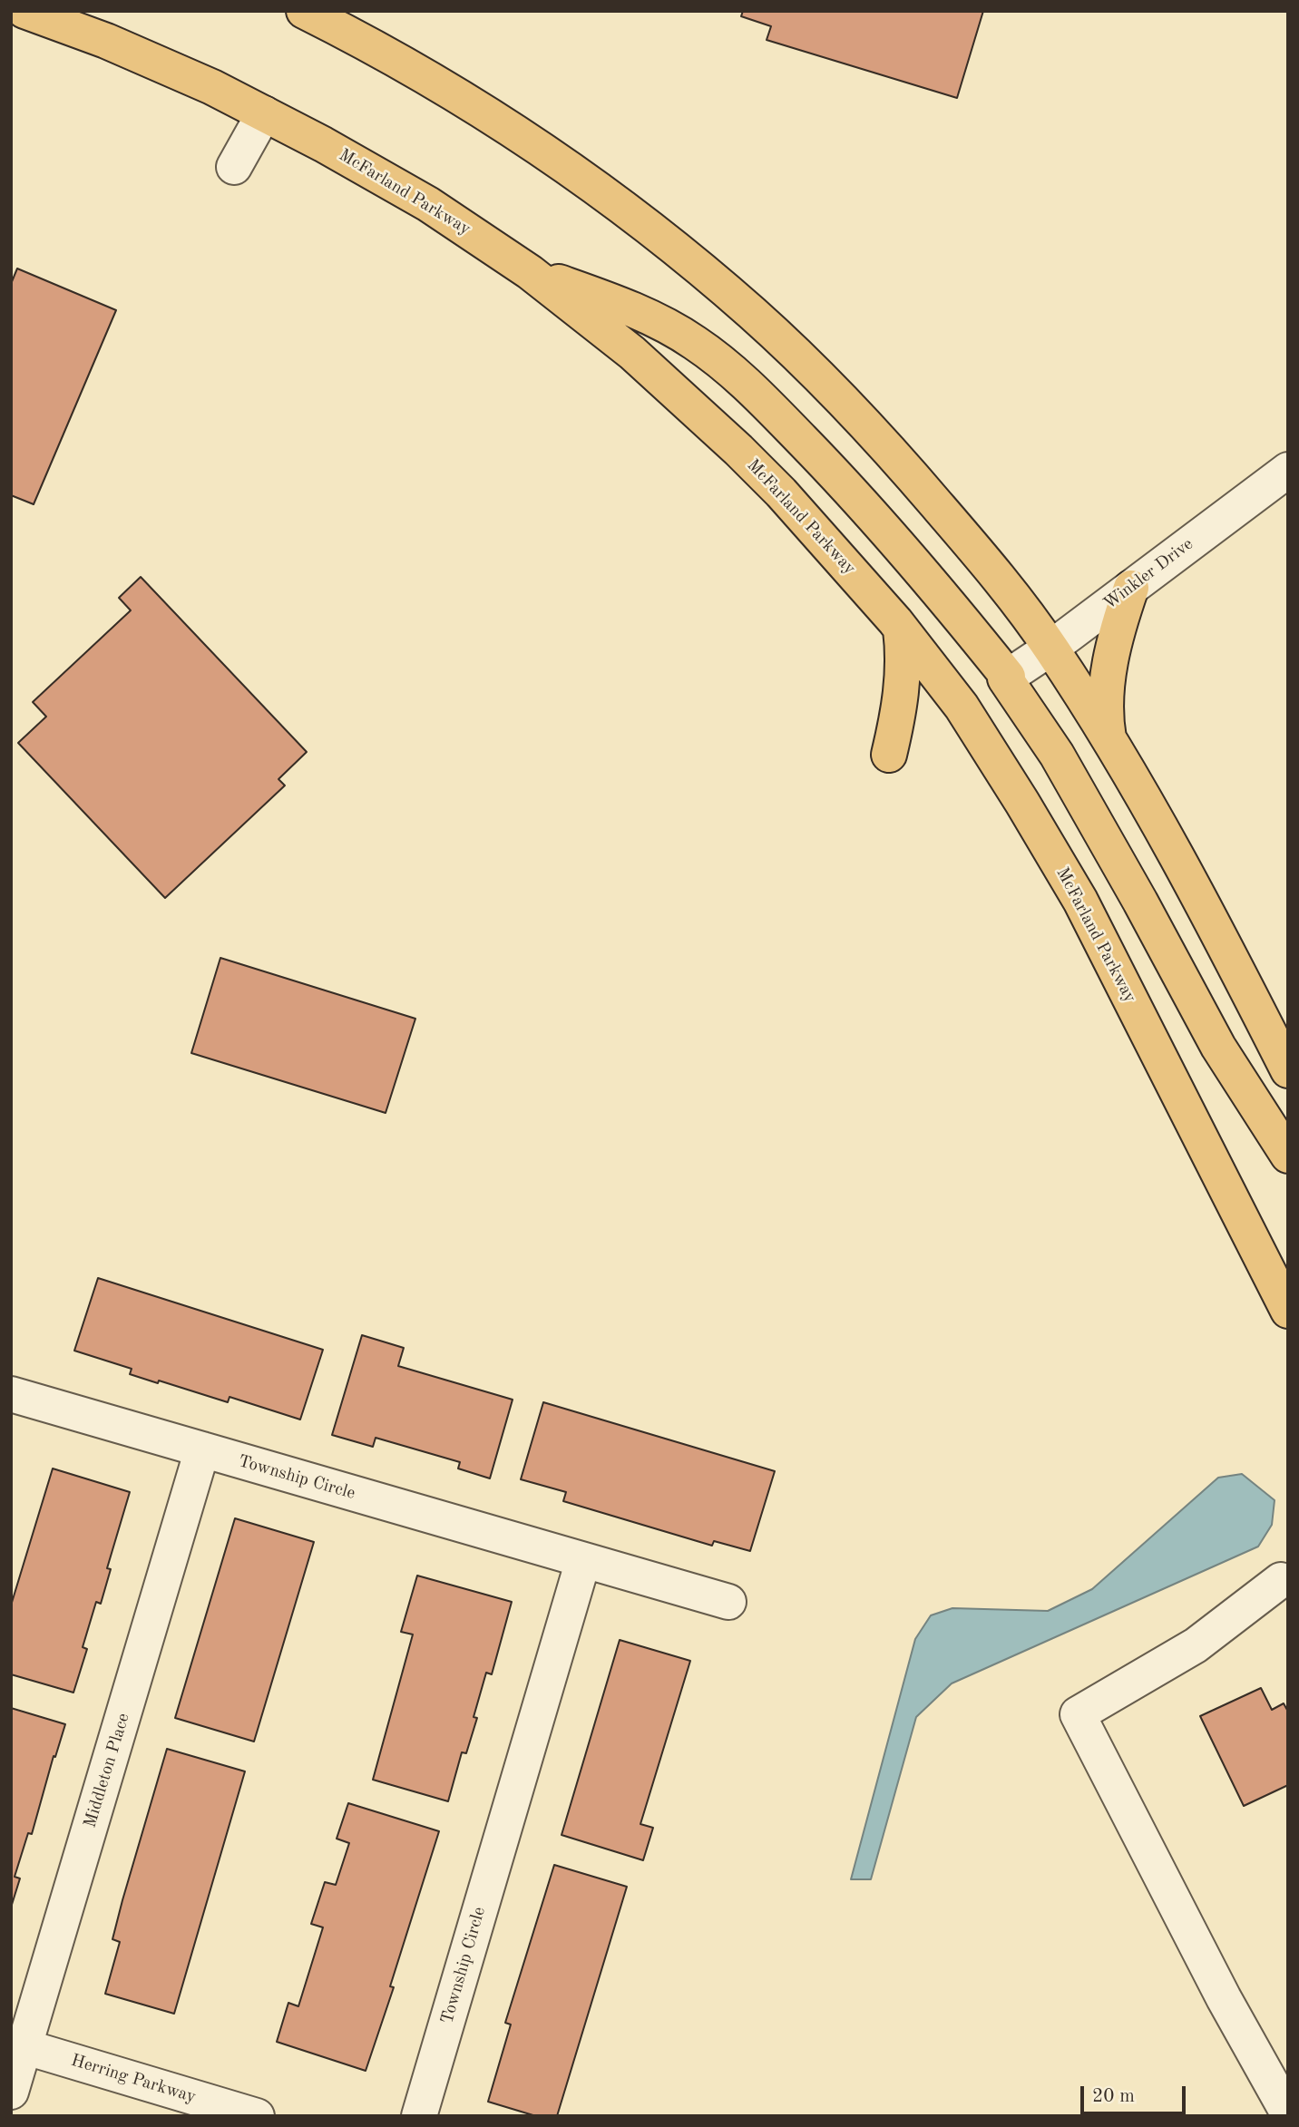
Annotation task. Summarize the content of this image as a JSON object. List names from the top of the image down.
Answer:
{
  "streets": {
    "main road": ["McFarland Parkway"],
    "street": [
      "Winkler Drive",
      "Township Circle",
      "Middleton Place",
      "Herring Parkway"
    ]
  },
  "crossings": [
    ["Township Circle", "Middleton Place"],
    ["Middleton Place", "Herring Parkway"]
  ],
  "scale_bar": "20 m"
}
